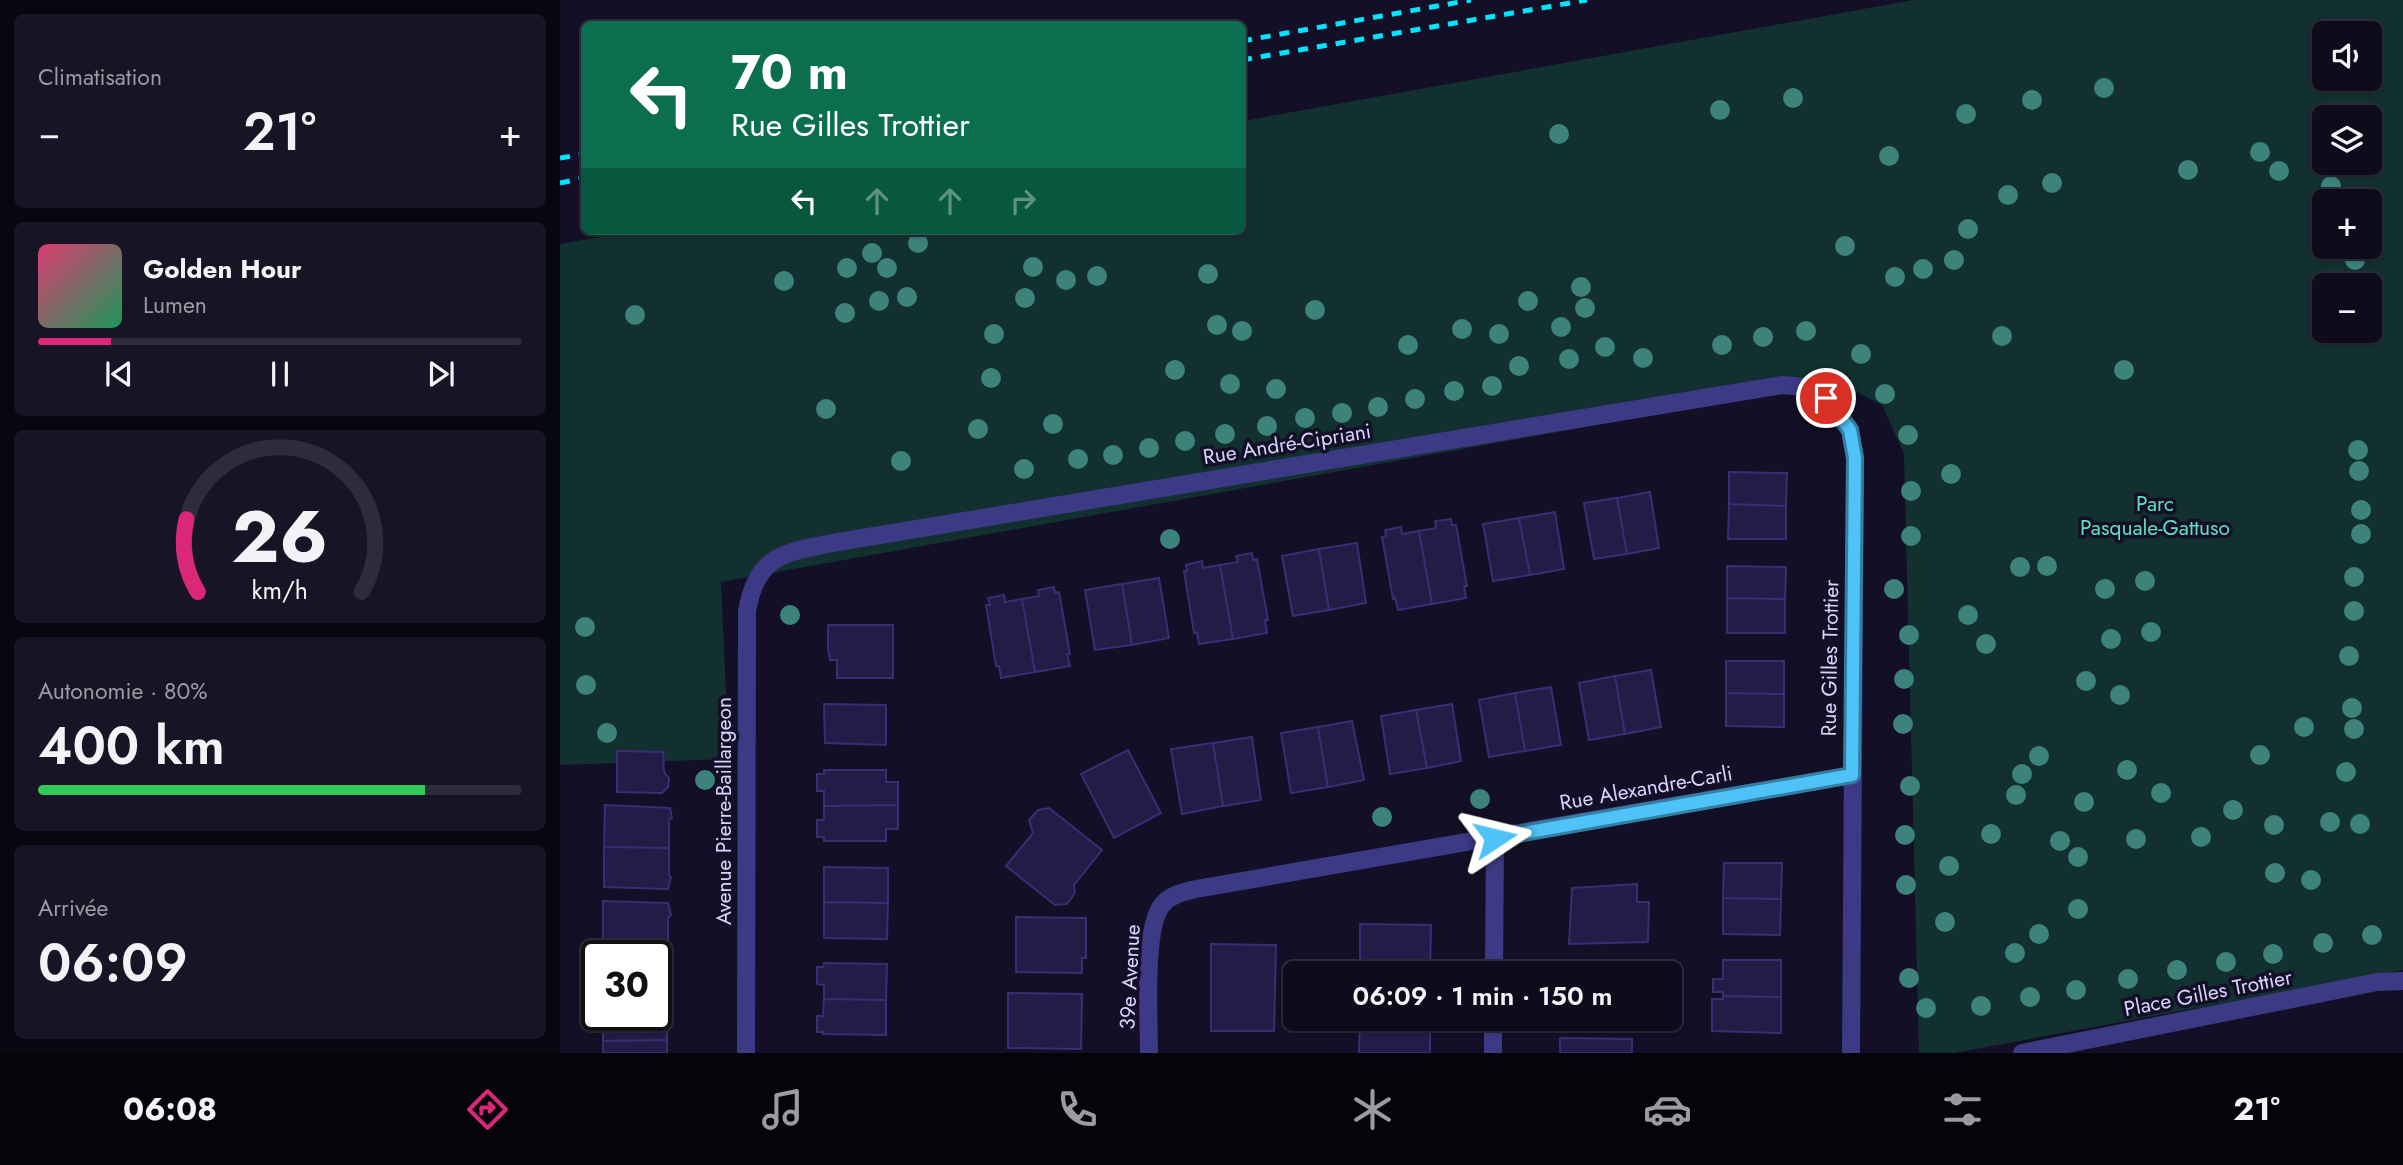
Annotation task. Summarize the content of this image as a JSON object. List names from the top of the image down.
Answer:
{
  "streets": {
    "street": [
      "Rue André-Cipriani",
      "Rue Gilles Trottier",
      "Rue Alexandre-Carli",
      "Avenue Pierre-Baillargeon",
      "39e Avenue",
      "Place Gilles Trottier"
    ]
  },
  "crossings": [
    ["Rue André-Cipriani", "Rue Gilles Trottier"],
    ["Rue André-Cipriani", "Avenue Pierre-Baillargeon"],
    ["Rue Gilles Trottier", "Rue Alexandre-Carli"],
    ["Rue Alexandre-Carli", "39e Avenue"]
  ],
  "parks": ["Parc Pasquale-Gattuso"],
  "page": {
    "tile": [
      "Climatisation",
      ["Autonomie · 80%", "400 km"],
      ["Arrivée", "06:09"]
    ],
    "map_buttons": ["+", "−"],
    "turn": ["70 m", "Rue Gilles Trottier"],
    "heat": ["−", "21°", "+"],
    "song": ["Golden Hour", "Lumen"],
    "limit": "30",
    "trip": "06:09 · 1 min · 150 m",
    "tabs": ["06:08", "21°"],
    "gauge": ["26", "km/h"]
  }
}
